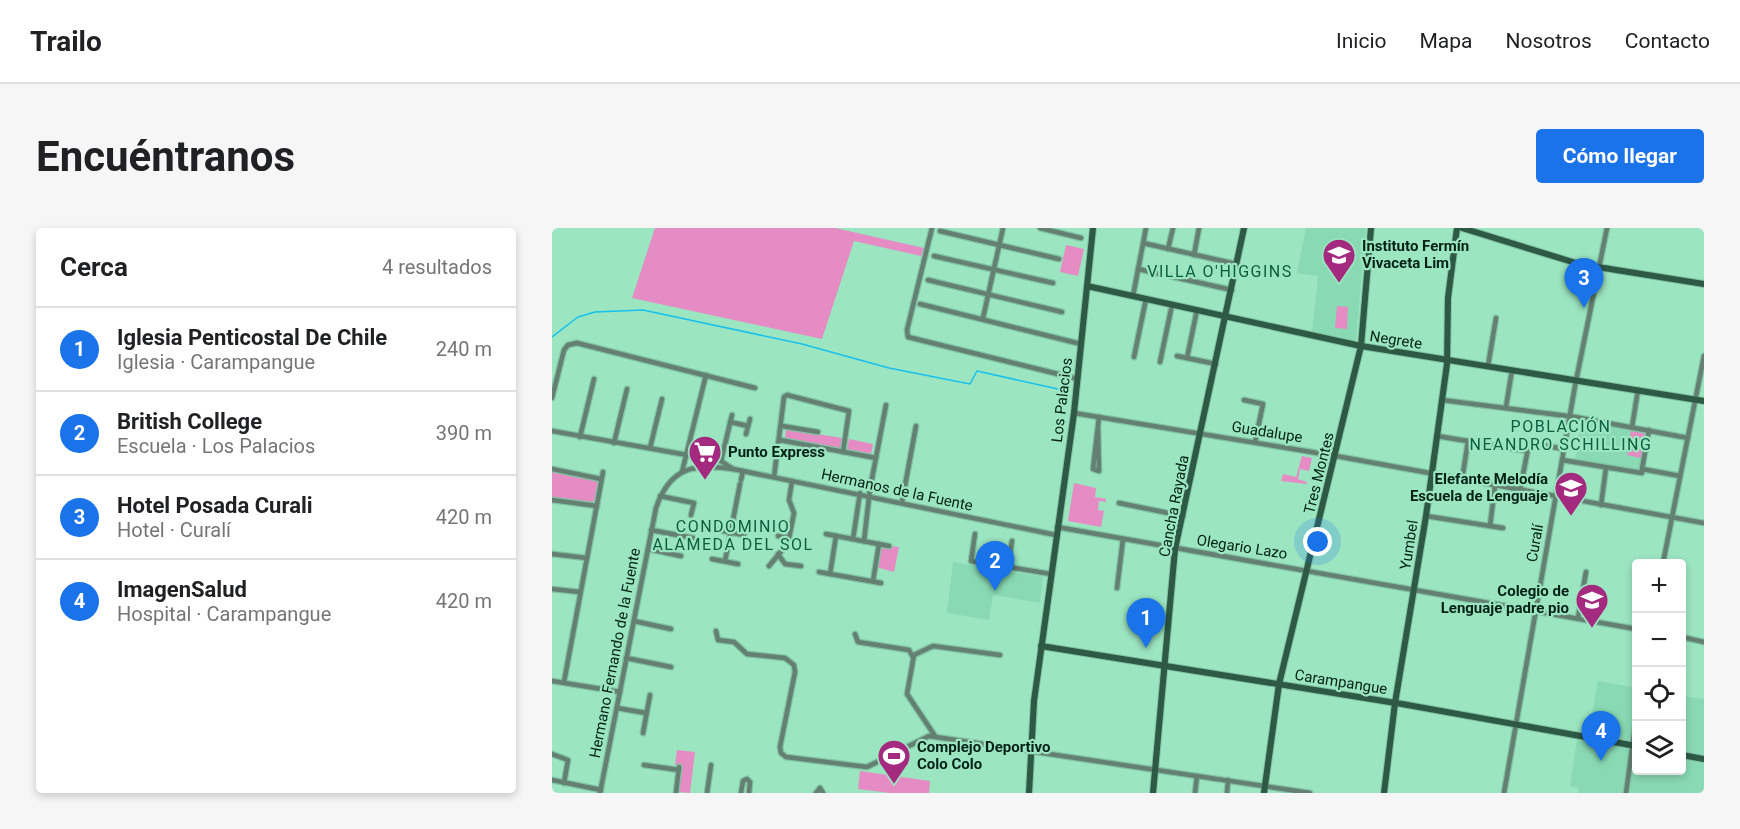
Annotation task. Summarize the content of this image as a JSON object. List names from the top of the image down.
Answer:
{
  "streets": {
    "main road": [
      "Negrete",
      "Los Palacios",
      "Tres Montes",
      "Cancha Rayada",
      "Yumbel",
      "Carampangue"
    ],
    "street": [
      "Guadalupe",
      "Hermanos de la Fuente",
      "Curalí",
      "Olegario Lazo",
      "Hermano Fernando de la Fuente"
    ]
  },
  "crossings": [
    ["Negrete", "Los Palacios"],
    ["Negrete", "Tres Montes"],
    ["Negrete", "Cancha Rayada"],
    ["Negrete", "Curalí"],
    ["Negrete", "Yumbel"],
    ["Los Palacios", "Guadalupe"],
    ["Los Palacios", "Hermanos de la Fuente"],
    ["Los Palacios", "Olegario Lazo"],
    ["Los Palacios", "Carampangue"],
    ["Guadalupe", "Tres Montes"],
    ["Guadalupe", "Cancha Rayada"],
    ["Guadalupe", "Curalí"],
    ["Guadalupe", "Yumbel"],
    ["Tres Montes", "Olegario Lazo"],
    ["Tres Montes", "Carampangue"],
    ["Cancha Rayada", "Olegario Lazo"],
    ["Cancha Rayada", "Carampangue"],
    ["Curalí", "Olegario Lazo"],
    ["Curalí", "Carampangue"],
    ["Yumbel", "Olegario Lazo"],
    ["Yumbel", "Carampangue"]
  ],
  "districts": ["VILLA O'HIGGINS", "POBLACIÓN NEANDRO SCHILLING", "CONDOMINIO ALAMEDA DEL SOL"],
  "places": {
    "school or university": ["Instituto Fermín Vivaceta Lim", "Elefante Melodía Escuela de Lenguaje", "Colegio de Lenguaje padre pio"],
    "supermarket": ["Punto Express"],
    "sports": ["Complejo Deportivo Colo Colo"]
  },
  "page": {
    "header": "Trailo",
    "nav": [
      "Inicio",
      "Mapa",
      "Nosotros",
      "Contacto"
    ],
    "buttons": "Cómo llegar",
    "title": "Encuéntranos",
    "heading": ["Cerca", "4 resultados"],
    "pins": [
      "3",
      "2",
      "1",
      "4"
    ],
    "list": [
      {
        "mark": "1",
        "name": "Iglesia Penticostal De Chile",
        "note": "Iglesia · Carampangue",
        "value": "240 m"
      },
      {
        "mark": "2",
        "name": "British College",
        "note": "Escuela · Los Palacios",
        "value": "390 m"
      },
      {
        "mark": "3",
        "name": "Hotel Posada Curali",
        "note": "Hotel · Curalí",
        "value": "420 m"
      },
      {
        "mark": "4",
        "name": "ImagenSalud",
        "note": "Hospital · Carampangue",
        "value": "420 m"
      }
    ],
    "map_buttons": ["+", "−"]
  }
}
